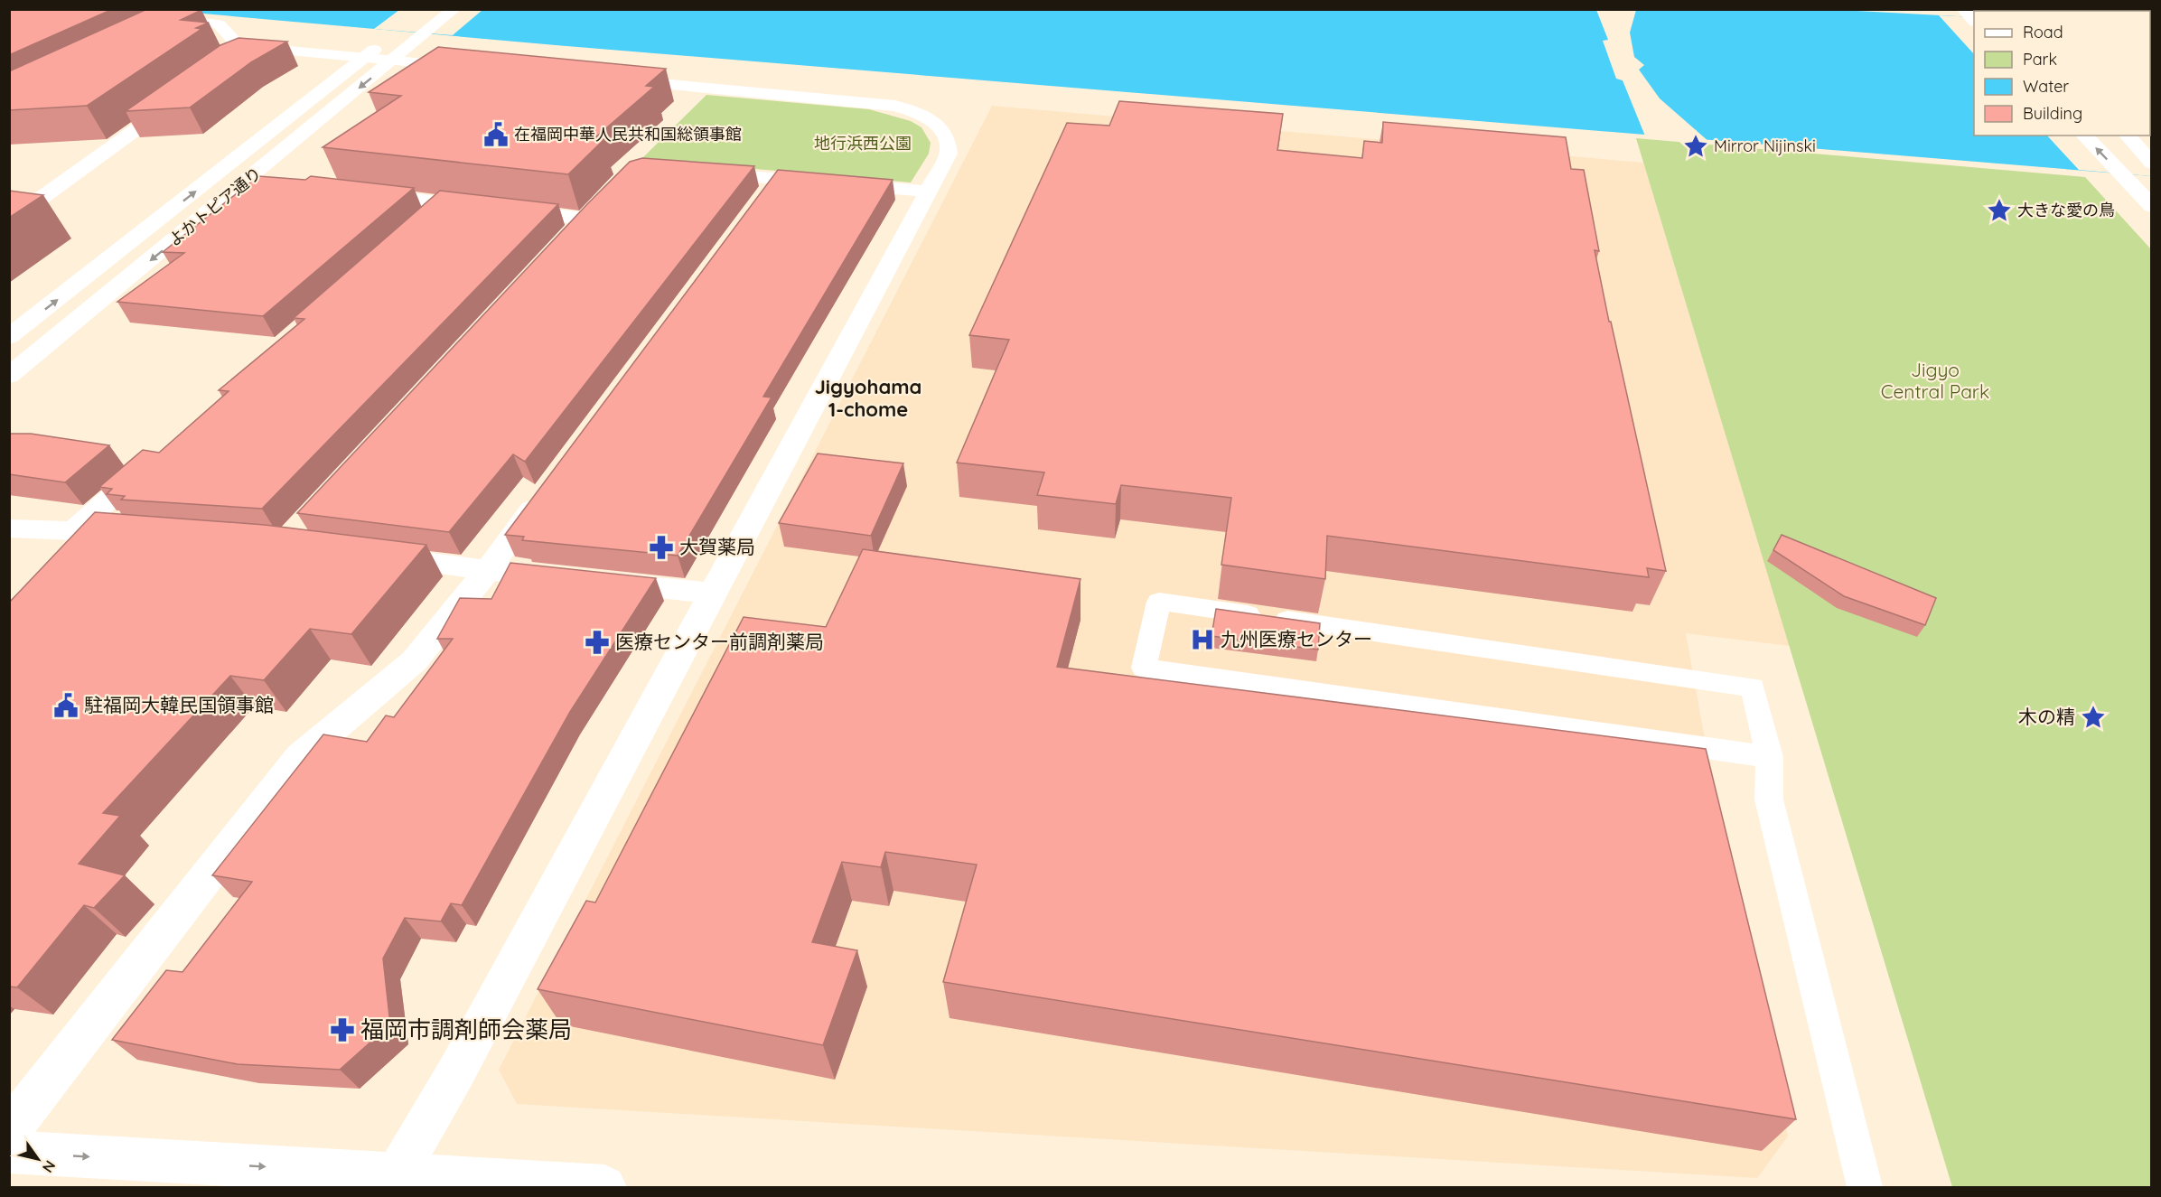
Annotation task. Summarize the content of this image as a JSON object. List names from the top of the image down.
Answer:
{
  "streets": {
    "street": ["よかトピア通り"]
  },
  "districts": ["Jigyohama 1-chome"],
  "parks": ["地行浜西公園", "Jigyo Central Park"],
  "places": {
    "public building": ["在福岡中華人民共和国総領事館", "駐福岡大韓民国領事館"],
    "place": ["Mirror Nijinski", "大きな愛の鳥", "木の精"],
    "pharmacy": ["大賀薬局", "医療センター前調剤薬局", "福岡市調剤師会薬局"],
    "hospital": ["九州医療センター"]
  },
  "legend": [
    "Road",
    "Park",
    "Water",
    "Building"
  ],
  "north": "bottom right"
}
